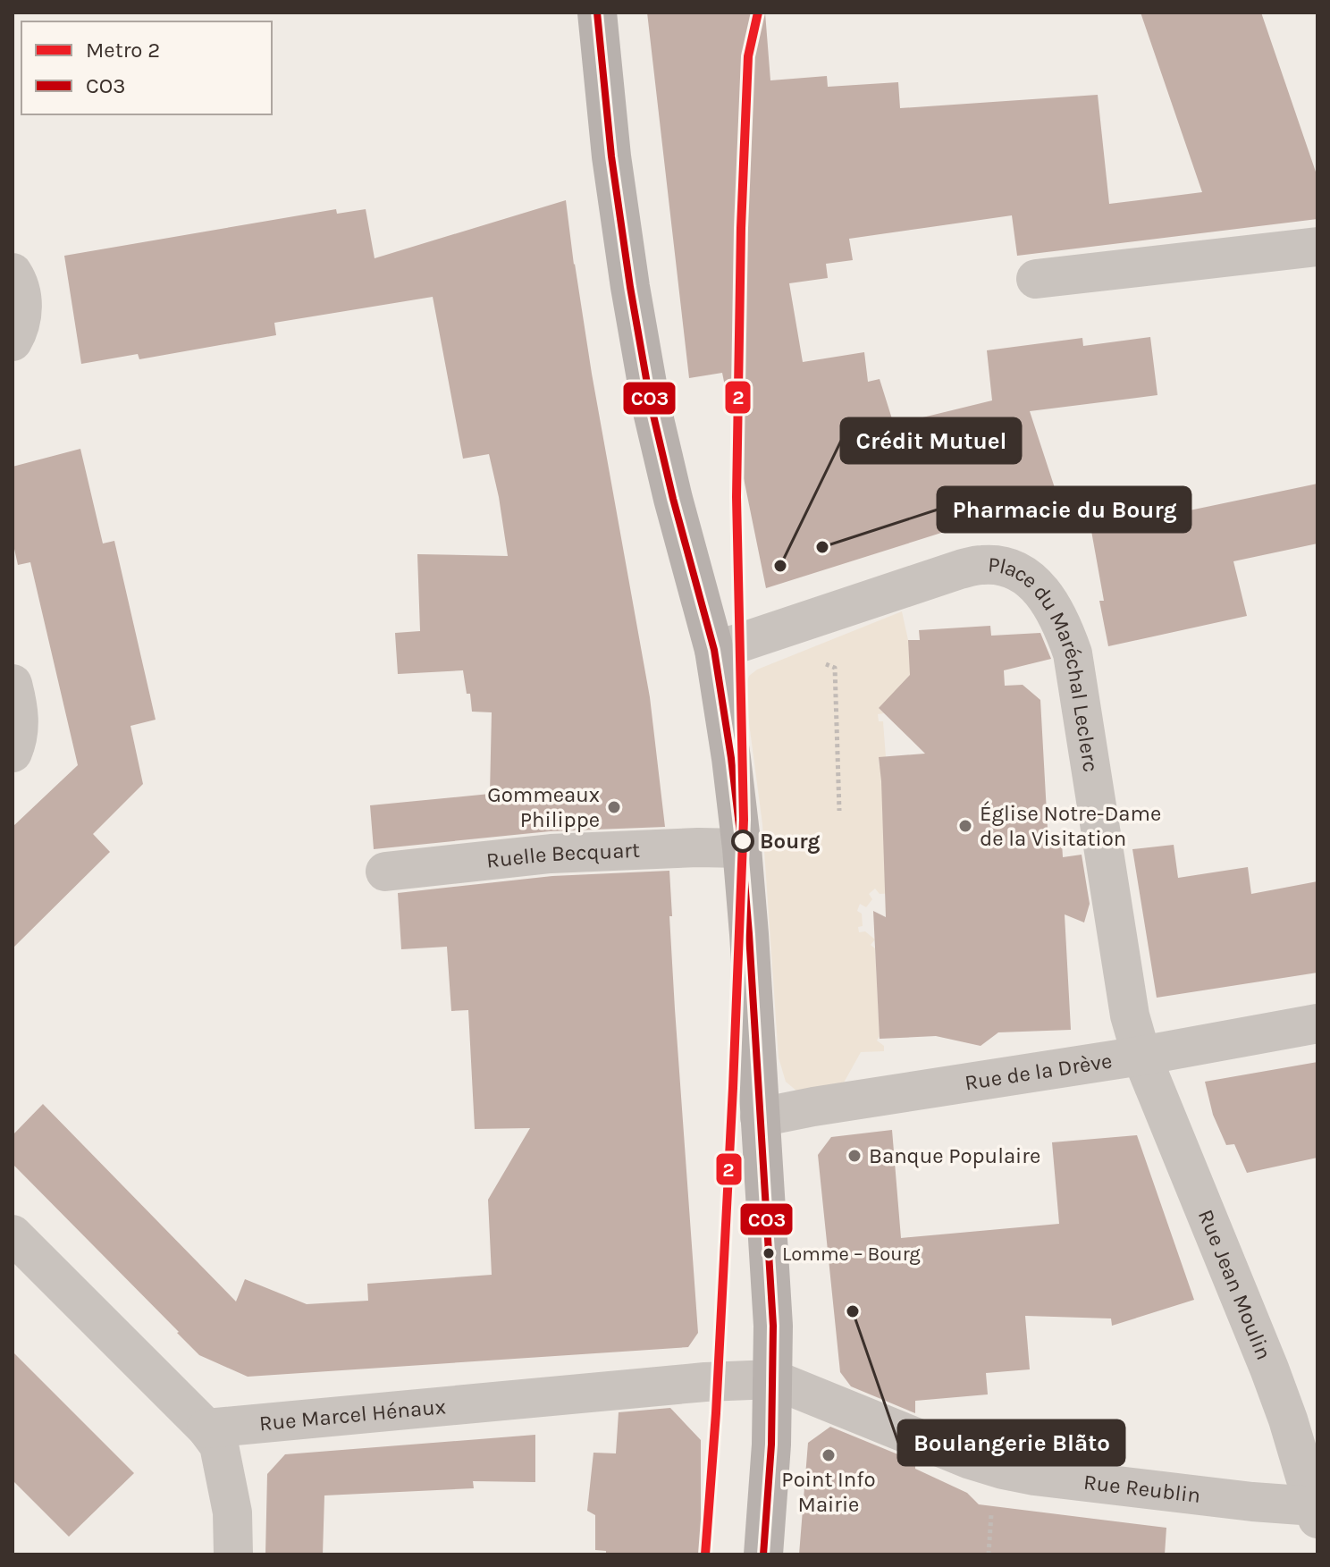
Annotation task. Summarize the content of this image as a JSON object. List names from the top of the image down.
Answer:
{
  "streets": {
    "street": [
      "Place du Maréchal Leclerc",
      "Ruelle Becquart",
      "Rue de la Drève",
      "Rue Jean Moulin",
      "Rue Marcel Hénaux",
      "Rue Reublin"
    ]
  },
  "crossings": [
    ["Place du Maréchal Leclerc", "Rue de la Drève"],
    ["Place du Maréchal Leclerc", "Rue Jean Moulin"],
    ["Rue de la Drève", "Rue Jean Moulin"],
    ["Rue Jean Moulin", "Rue Reublin"],
    ["Rue Marcel Hénaux", "Rue Reublin"]
  ],
  "places": [
    "Pharmacie du Bourg",
    "Crédit Mutuel",
    "Gommeaux Philippe",
    "Église Notre-Dame de la Visitation",
    "Bourg",
    "Banque Populaire",
    "Lomme – Bourg",
    "Boulangerie Blãto",
    "Point Info Mairie"
  ],
  "lines": ["metro line 2", "transit line CO3"],
  "legend": ["Metro 2", "CO3"]
}
